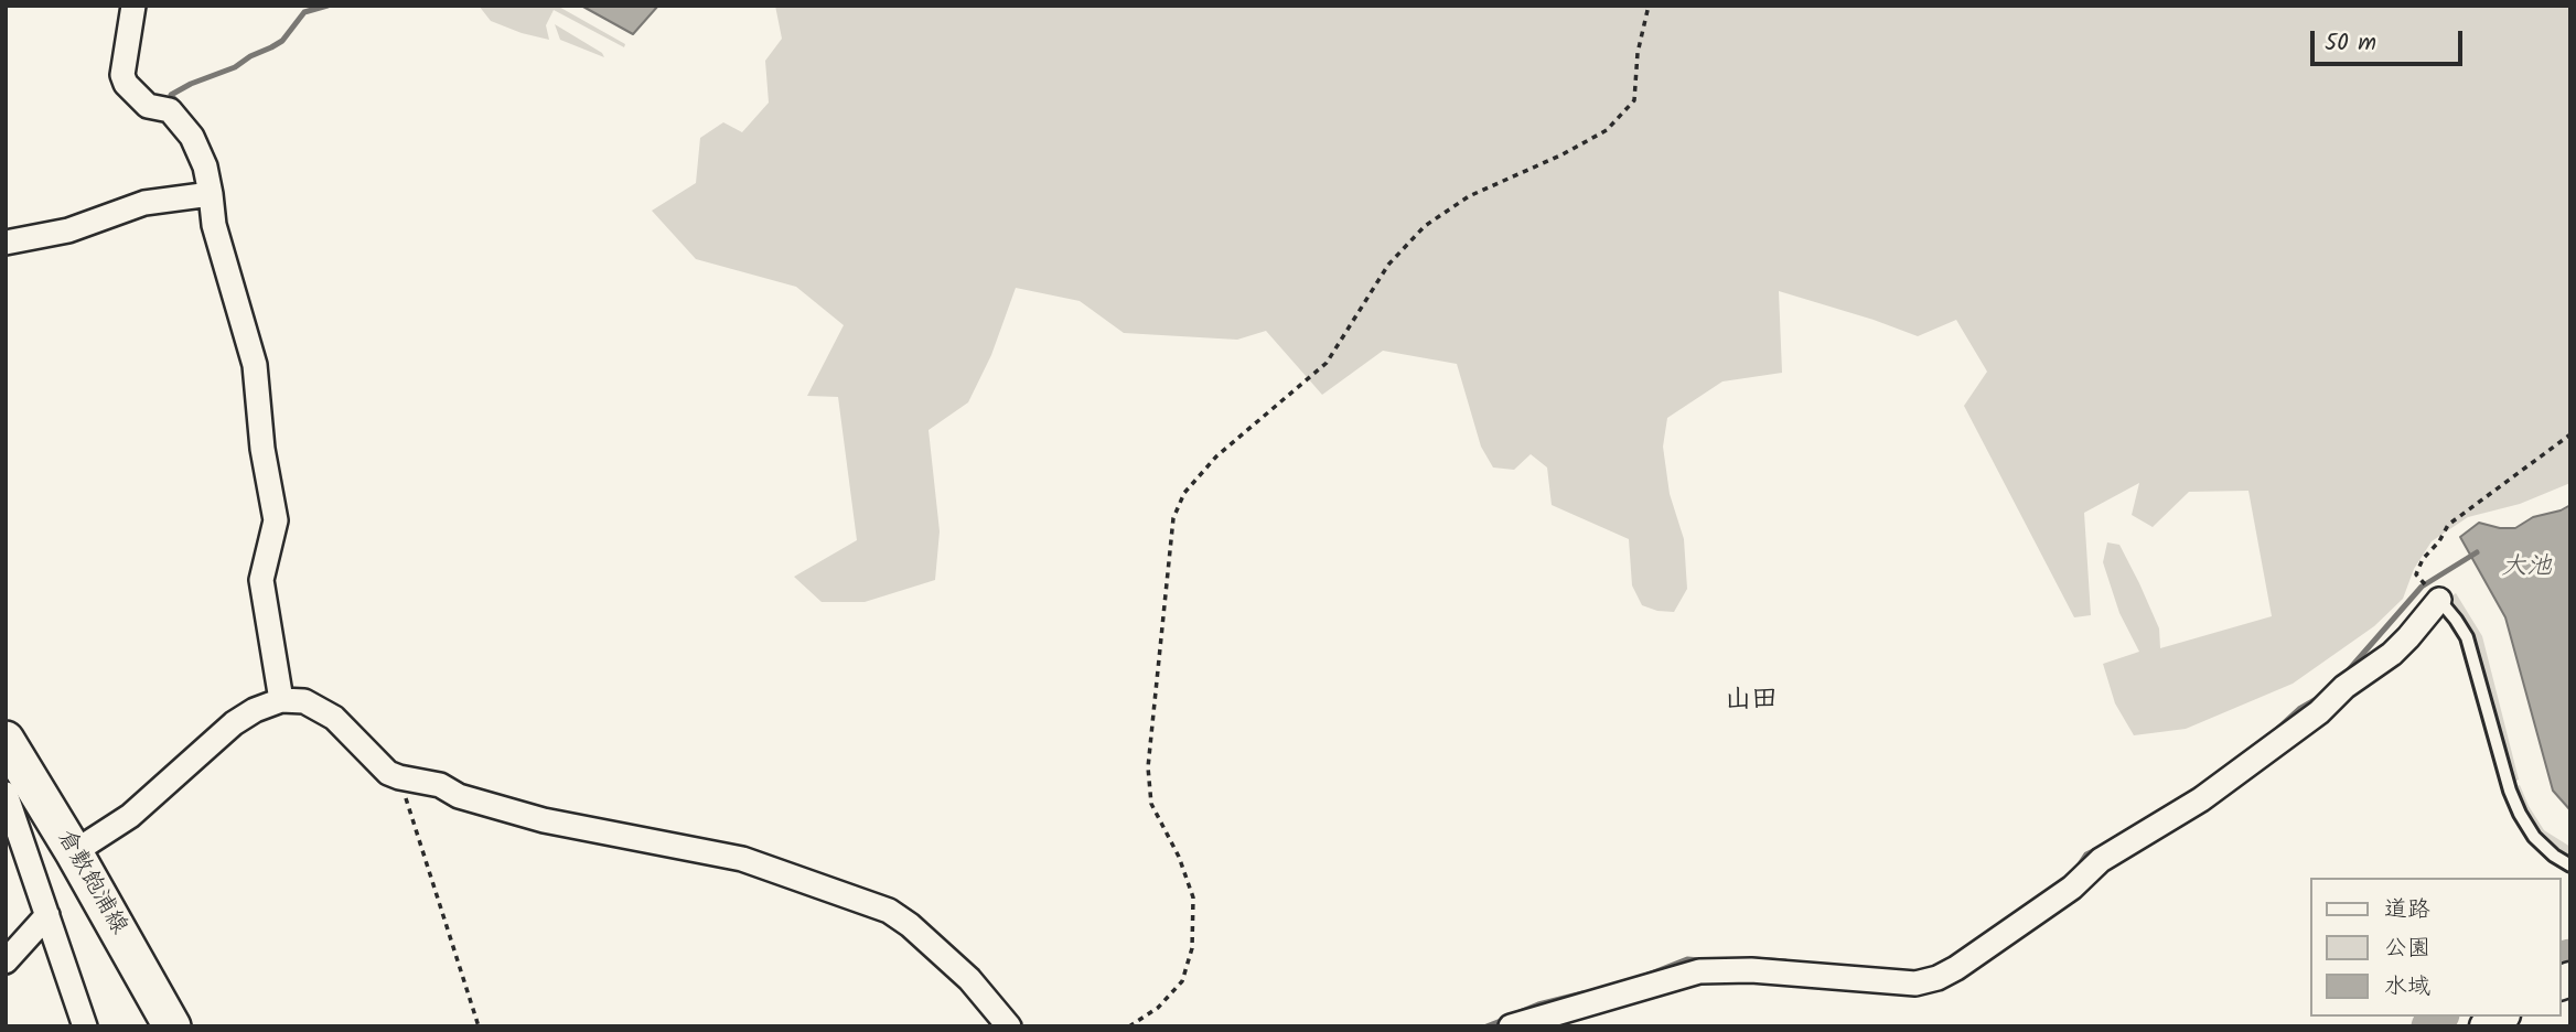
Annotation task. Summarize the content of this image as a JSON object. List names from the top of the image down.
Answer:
{
  "streets": {
    "main road": ["倉敷飽浦線"]
  },
  "districts": ["山田"],
  "water": ["大池"],
  "legend": ["道路", "公園", "水域"],
  "scale_bar": "50 m"
}
